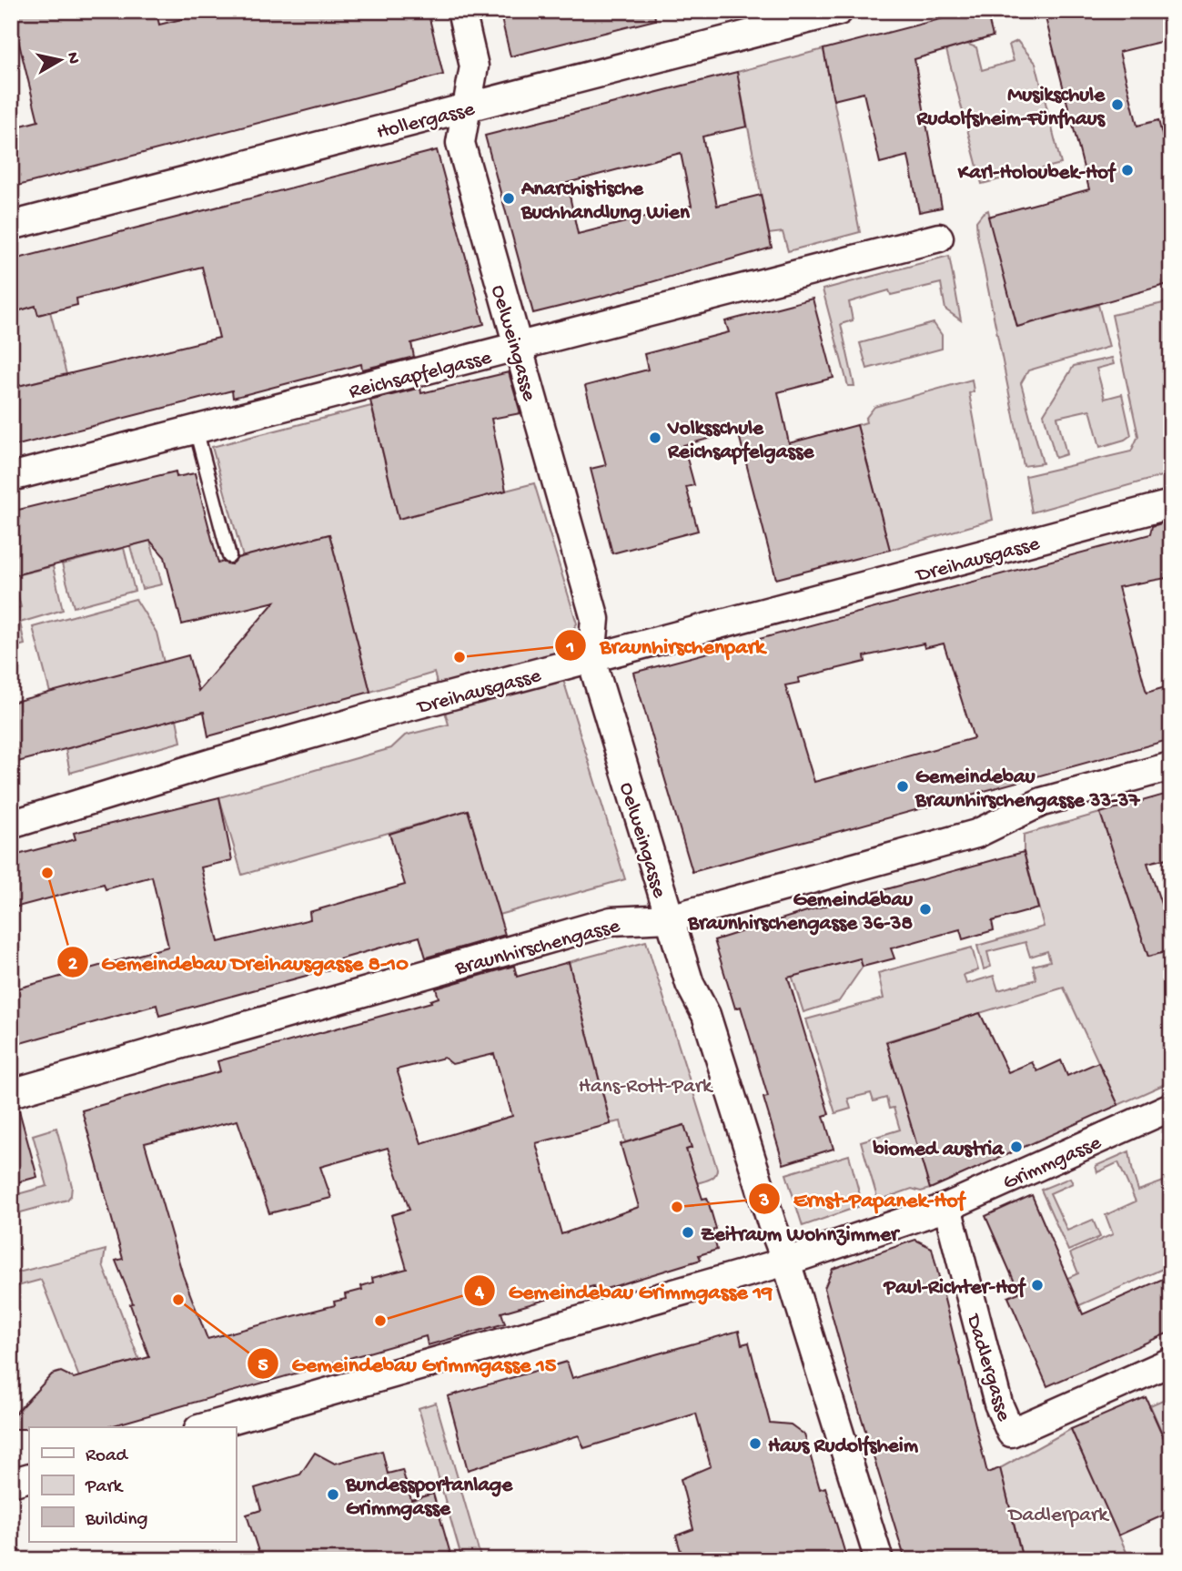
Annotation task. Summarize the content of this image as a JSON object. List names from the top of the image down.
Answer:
{
  "streets": {
    "street": [
      "Hollergasse",
      "Oelweingasse",
      "Reichsapfelgasse",
      "Dreihausgasse",
      "Braunhirschengasse",
      "Grimmgasse",
      "Dadlergasse"
    ]
  },
  "crossings": [
    ["Hollergasse", "Oelweingasse"],
    ["Oelweingasse", "Reichsapfelgasse"],
    ["Oelweingasse", "Dreihausgasse"],
    ["Oelweingasse", "Braunhirschengasse"],
    ["Oelweingasse", "Grimmgasse"],
    ["Grimmgasse", "Dadlergasse"]
  ],
  "parks": ["Hans-Rott-Park", "Dadlerpark"],
  "places": [
    "Musikschule Rudolfsheim-Fünfhaus",
    "Karl-Holoubek-Hof",
    "Anarchistische Buchhandlung Wien",
    "Volksschule Reichsapfelgasse",
    "Braunhirschenpark",
    "Gemeindebau Braunhirschengasse 33-37",
    "Gemeindebau Dreihausgasse 8-10",
    "Gemeindebau Braunhirschengasse 36-38",
    "biomed austria",
    "Ernst-Papanek-Hof",
    "Zeitraum Wohnzimmer",
    "Paul-Richter-Hof",
    "Gemeindebau Grimmgasse 15",
    "Gemeindebau Grimmgasse 19",
    "Haus Rudolfsheim",
    "Bundessportanlage Grimmgasse"
  ],
  "legend": ["Road", "Park", "Building"],
  "north": "right"
}
